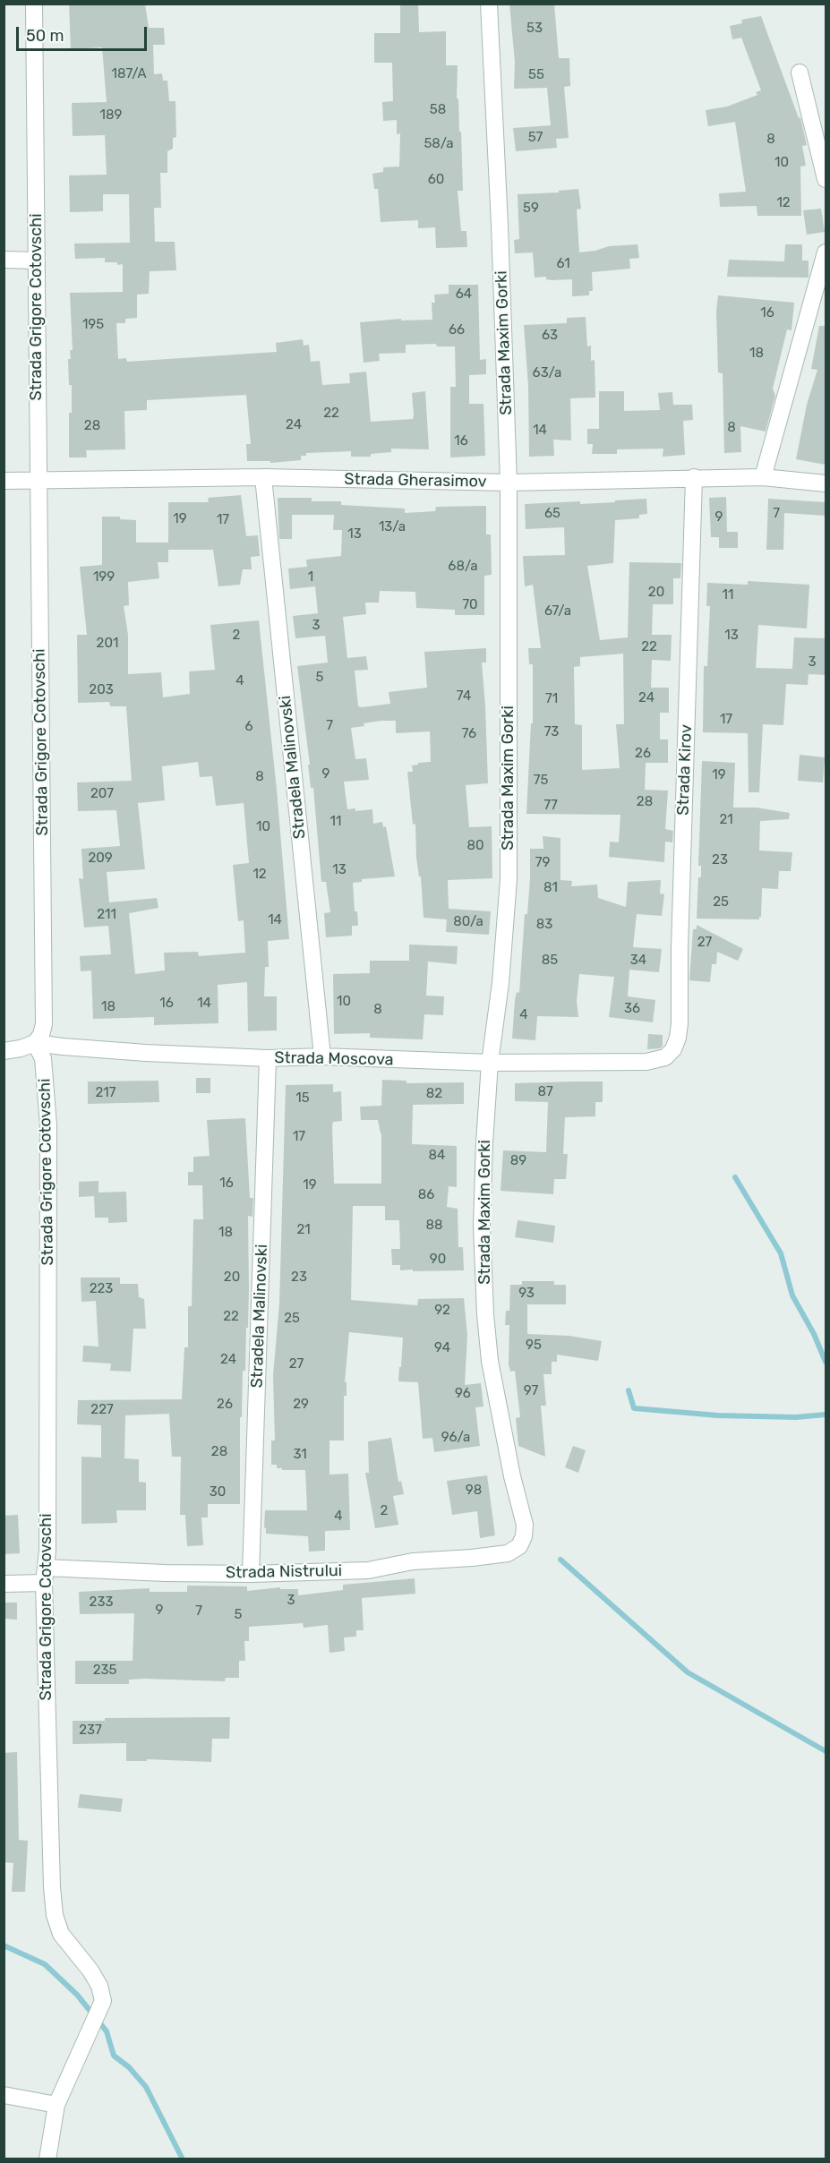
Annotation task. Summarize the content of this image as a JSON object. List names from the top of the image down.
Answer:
{
  "streets": {
    "street": [
      "Strada Grigore Cotovschi",
      "Strada Maxim Gorki",
      "Strada Gherasimov",
      "Stradela Malinovski",
      "Strada Kirov",
      "Strada Moscova",
      "Strada Nistrului"
    ]
  },
  "crossings": [
    ["Strada Grigore Cotovschi", "Strada Gherasimov"],
    ["Strada Grigore Cotovschi", "Strada Moscova"],
    ["Strada Grigore Cotovschi", "Strada Nistrului"],
    ["Strada Maxim Gorki", "Strada Gherasimov"],
    ["Strada Maxim Gorki", "Strada Moscova"],
    ["Strada Maxim Gorki", "Strada Nistrului"],
    ["Strada Gherasimov", "Stradela Malinovski"],
    ["Strada Gherasimov", "Strada Kirov"],
    ["Stradela Malinovski", "Strada Moscova"],
    ["Stradela Malinovski", "Strada Nistrului"],
    ["Strada Kirov", "Strada Moscova"]
  ],
  "house_numbers": [
    "53",
    "187/A",
    "55",
    "58",
    "189",
    "57",
    "8",
    "58/a",
    "10",
    "60",
    "12",
    "59",
    "61",
    "64",
    "16",
    "195",
    "66",
    "63",
    "18",
    "63/a",
    "22",
    "24",
    "28",
    "8",
    "14",
    "16",
    "65",
    "7",
    "9",
    "19",
    "17",
    "13/a",
    "13",
    "68/a",
    "199",
    "1",
    "20",
    "11",
    "70",
    "67/a",
    "3",
    "2",
    "13",
    "201",
    "22",
    "3",
    "5",
    "4",
    "203",
    "74",
    "24",
    "71",
    "17",
    "7",
    "6",
    "73",
    "76",
    "26",
    "9",
    "19",
    "8",
    "75",
    "207",
    "28",
    "77",
    "21",
    "11",
    "10",
    "80",
    "209",
    "23",
    "79",
    "13",
    "12",
    "81",
    "25",
    "211",
    "14",
    "80/a",
    "83",
    "27",
    "85",
    "34",
    "10",
    "16",
    "14",
    "18",
    "36",
    "8",
    "4",
    "87",
    "217",
    "82",
    "15",
    "17",
    "84",
    "89",
    "16",
    "19",
    "86",
    "88",
    "21",
    "18",
    "90",
    "20",
    "23",
    "223",
    "93",
    "92",
    "22",
    "25",
    "95",
    "94",
    "24",
    "27",
    "97",
    "96",
    "26",
    "29",
    "227",
    "96/a",
    "28",
    "31",
    "98",
    "30",
    "2",
    "4",
    "3",
    "233",
    "9",
    "7",
    "5",
    "235",
    "237"
  ],
  "scale_bar": "50 m"
}
